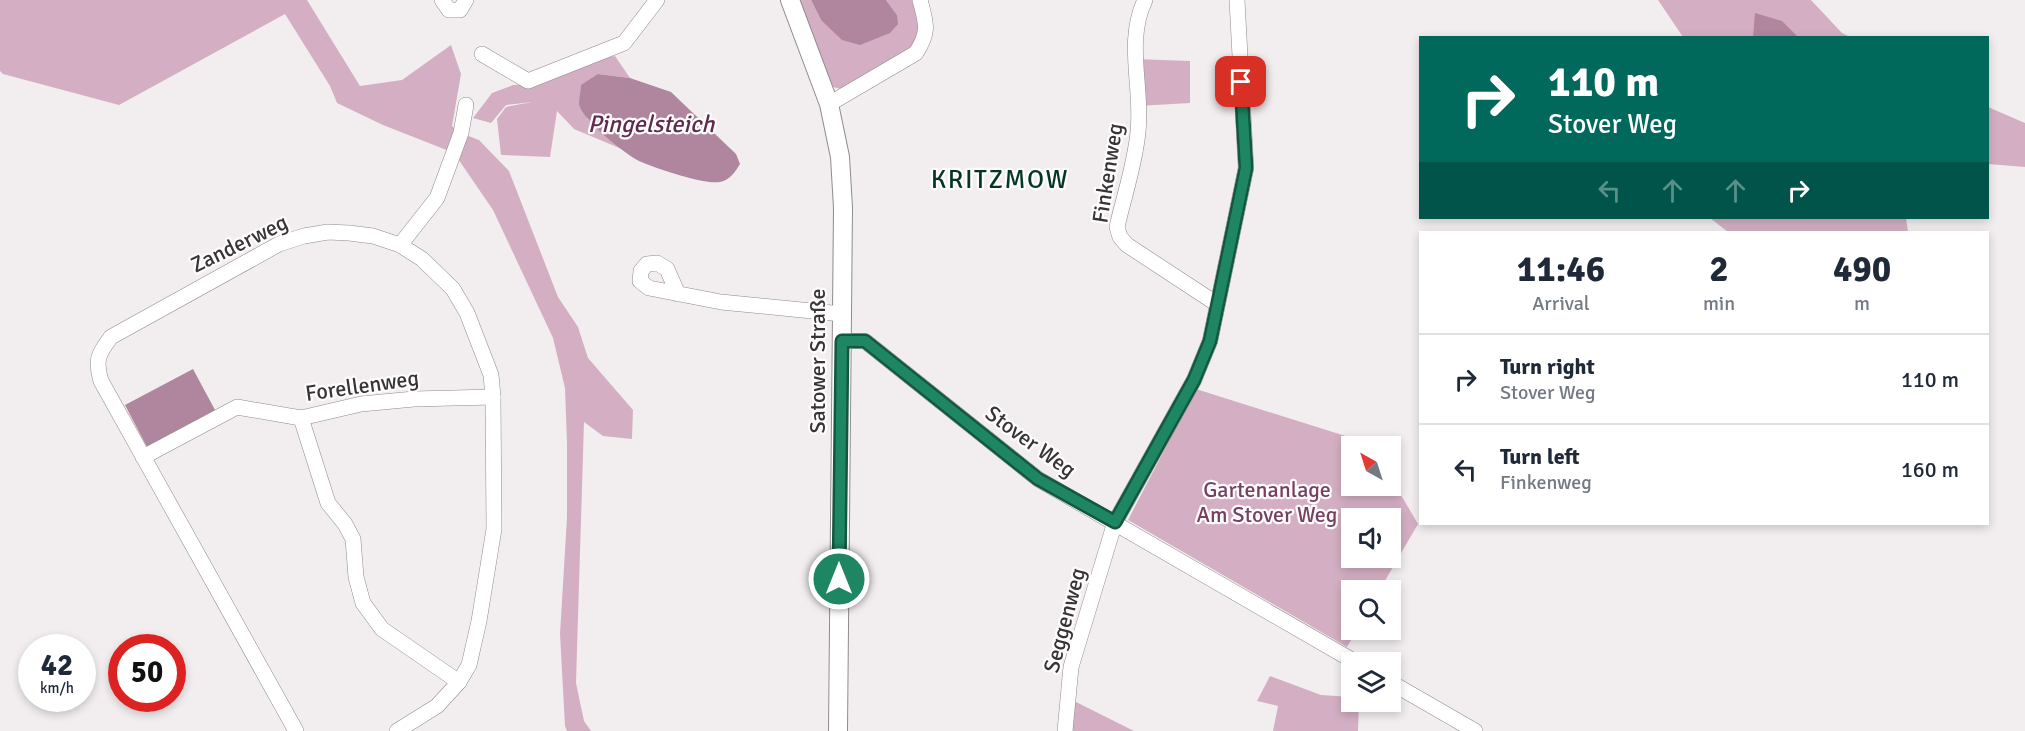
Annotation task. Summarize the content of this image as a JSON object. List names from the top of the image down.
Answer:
{
  "streets": {
    "main road": ["Satower Straße"],
    "street": [
      "Finkenweg",
      "Zanderweg",
      "Forellenweg",
      "Stover Weg",
      "Seggenweg"
    ]
  },
  "crossings": [
    ["Zanderweg", "Forellenweg"],
    ["Satower Straße", "Stover Weg"],
    ["Stover Weg", "Seggenweg"]
  ],
  "districts": ["KRITZMOW"],
  "water": ["Pingelsteich"],
  "parks": ["Gartenanlage Am Stover Weg"],
  "north": "top left",
  "page": {
    "turn": ["110 m", "Stover Weg"],
    "eta": [
      "11:46",
      "Arrival",
      "2",
      "min",
      "490",
      "m"
    ],
    "list": [
      {
        "name": "Turn right",
        "note": "Stover Weg",
        "value": "110 m"
      },
      {
        "name": "Turn left",
        "note": "Finkenweg",
        "value": "160 m"
      }
    ],
    "speed": "42 km/h",
    "limit": "50"
  }
}
